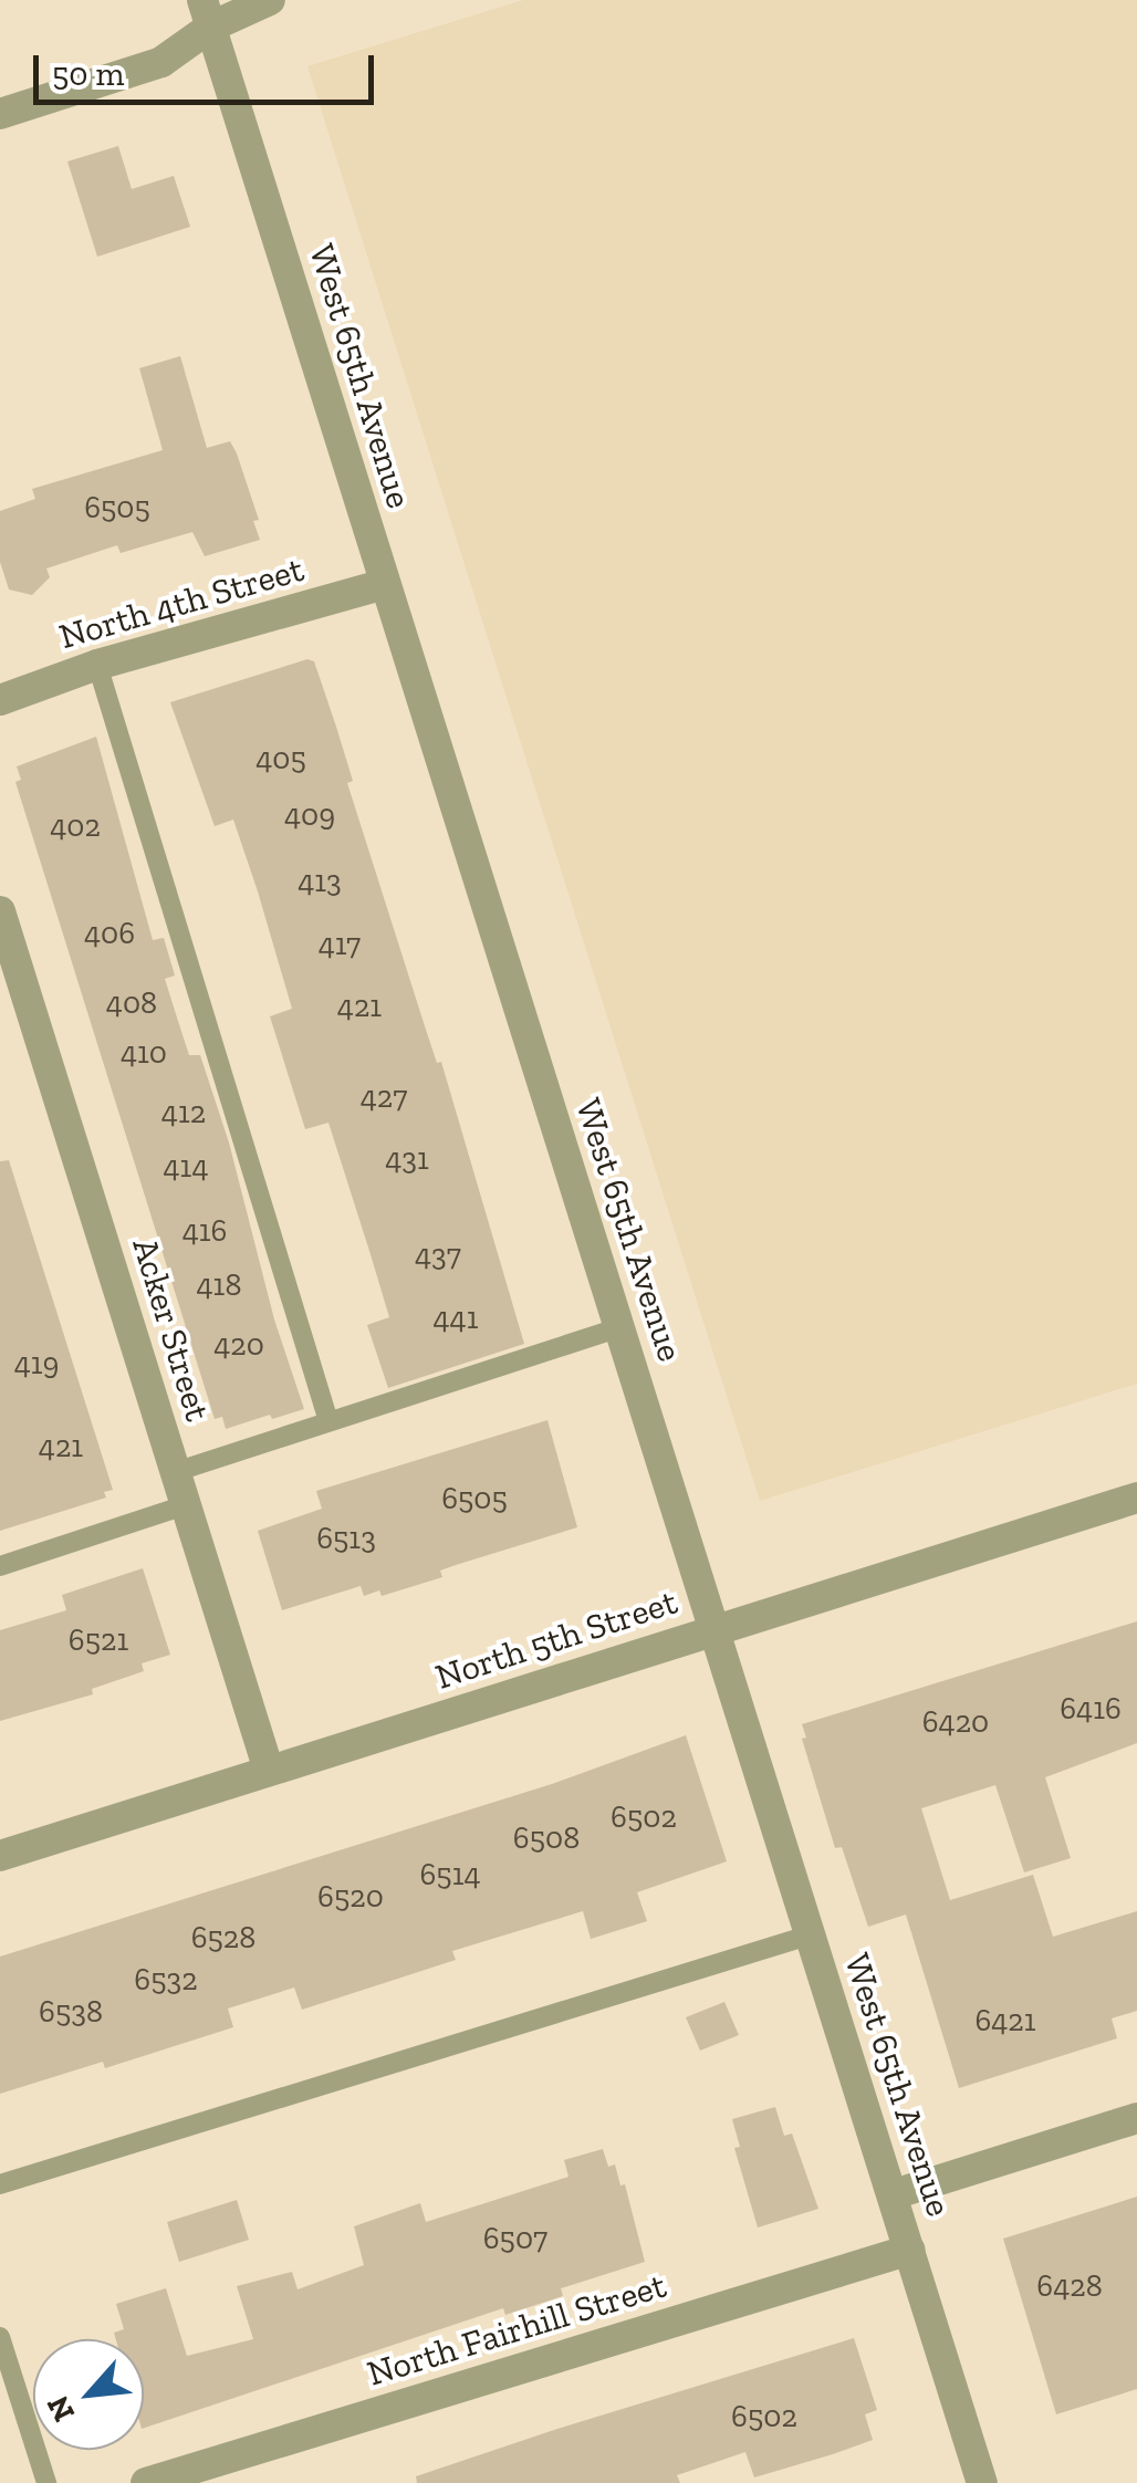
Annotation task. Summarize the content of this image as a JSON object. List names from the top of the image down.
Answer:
{
  "streets": {
    "street": [
      "West 65th Avenue",
      "North 4th Street",
      "Acker Street",
      "North 5th Street",
      "North Fairhill Street"
    ]
  },
  "crossings": [
    ["West 65th Avenue", "North 4th Street"],
    ["West 65th Avenue", "North 5th Street"],
    ["West 65th Avenue", "North Fairhill Street"],
    ["Acker Street", "North 5th Street"]
  ],
  "house_numbers": [
    "6505",
    "405",
    "409",
    "402",
    "413",
    "406",
    "417",
    "408",
    "421",
    "410",
    "427",
    "412",
    "431",
    "414",
    "416",
    "437",
    "418",
    "441",
    "420",
    "419",
    "421",
    "6505",
    "6513",
    "6521",
    "6416",
    "6420",
    "6502",
    "6508",
    "6514",
    "6520",
    "6528",
    "6532",
    "6538",
    "6421",
    "6507",
    "6428",
    "6502"
  ],
  "scale_bar": "50 m",
  "north": "bottom left"
}
